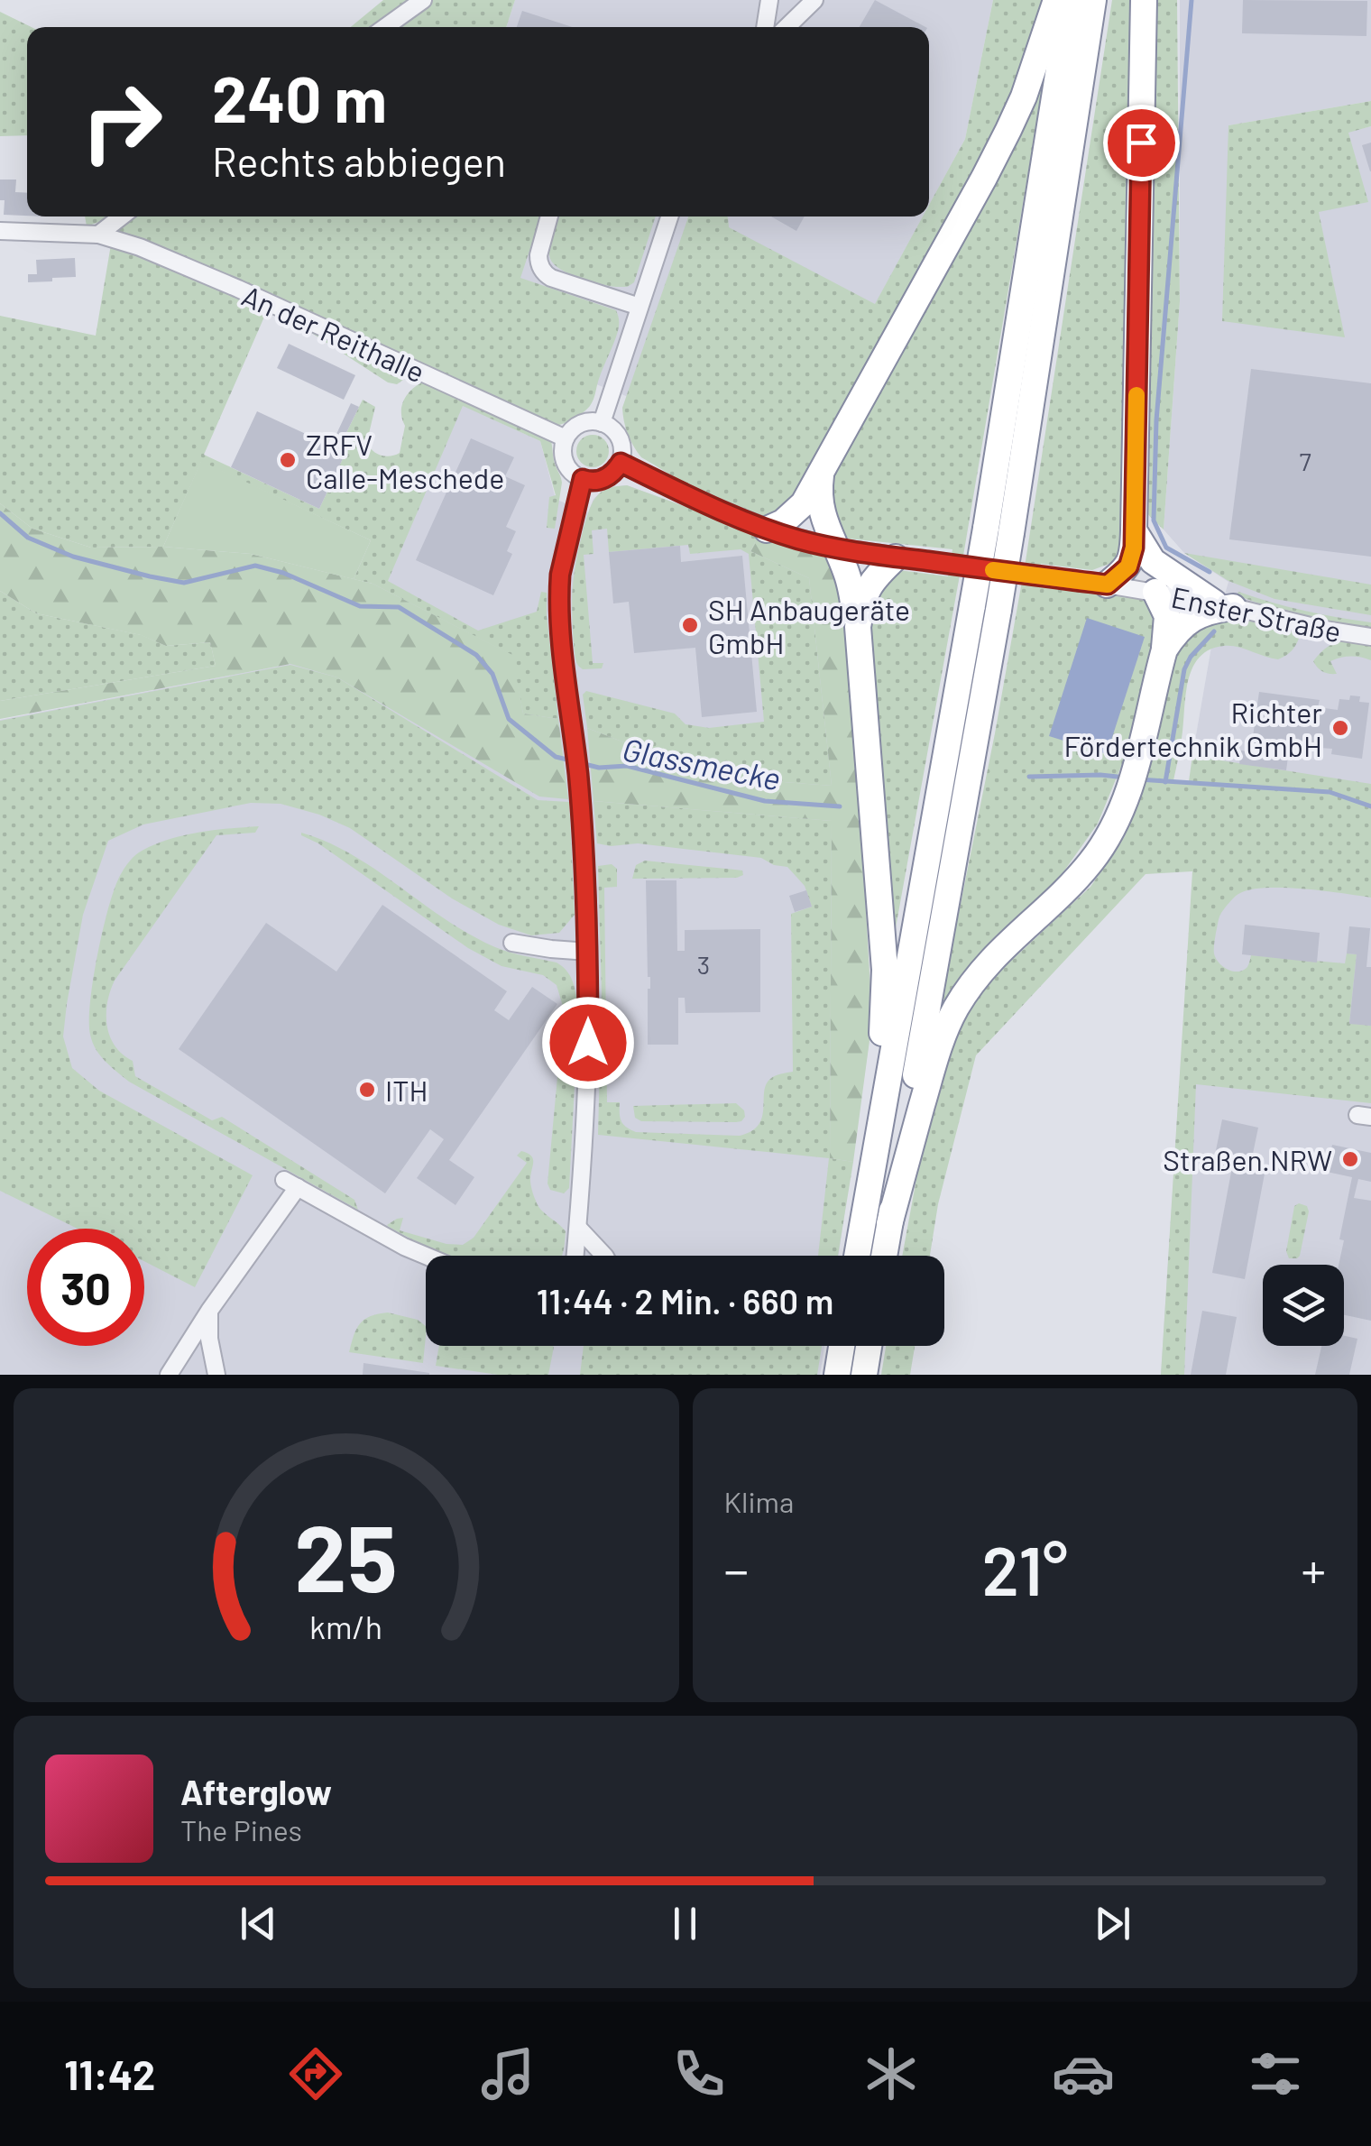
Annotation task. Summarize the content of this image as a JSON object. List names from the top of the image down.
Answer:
{
  "streets": {
    "street": ["An der Reithalle", "Enster Straße"]
  },
  "crossings": [
    ["An der Reithalle", "Enster Straße"]
  ],
  "water": ["Glassmecke"],
  "places": [
    "ZRFV Calle-Meschede",
    "SH Anbaugeräte GmbH",
    "Richter Fördertechnik GmbH",
    "ITH",
    "Straßen.NRW"
  ],
  "house_numbers": ["7", "3"],
  "page": {
    "turn": ["240 m", "Rechts abbiegen"],
    "limit": "30",
    "trip": "11:44 · 2 Min. · 660 m",
    "tile": "Klima",
    "heat": ["−", "21°", "+"],
    "song": ["Afterglow", "The Pines"],
    "tabs": "11:42",
    "gauge": ["25", "km/h"]
  }
}
